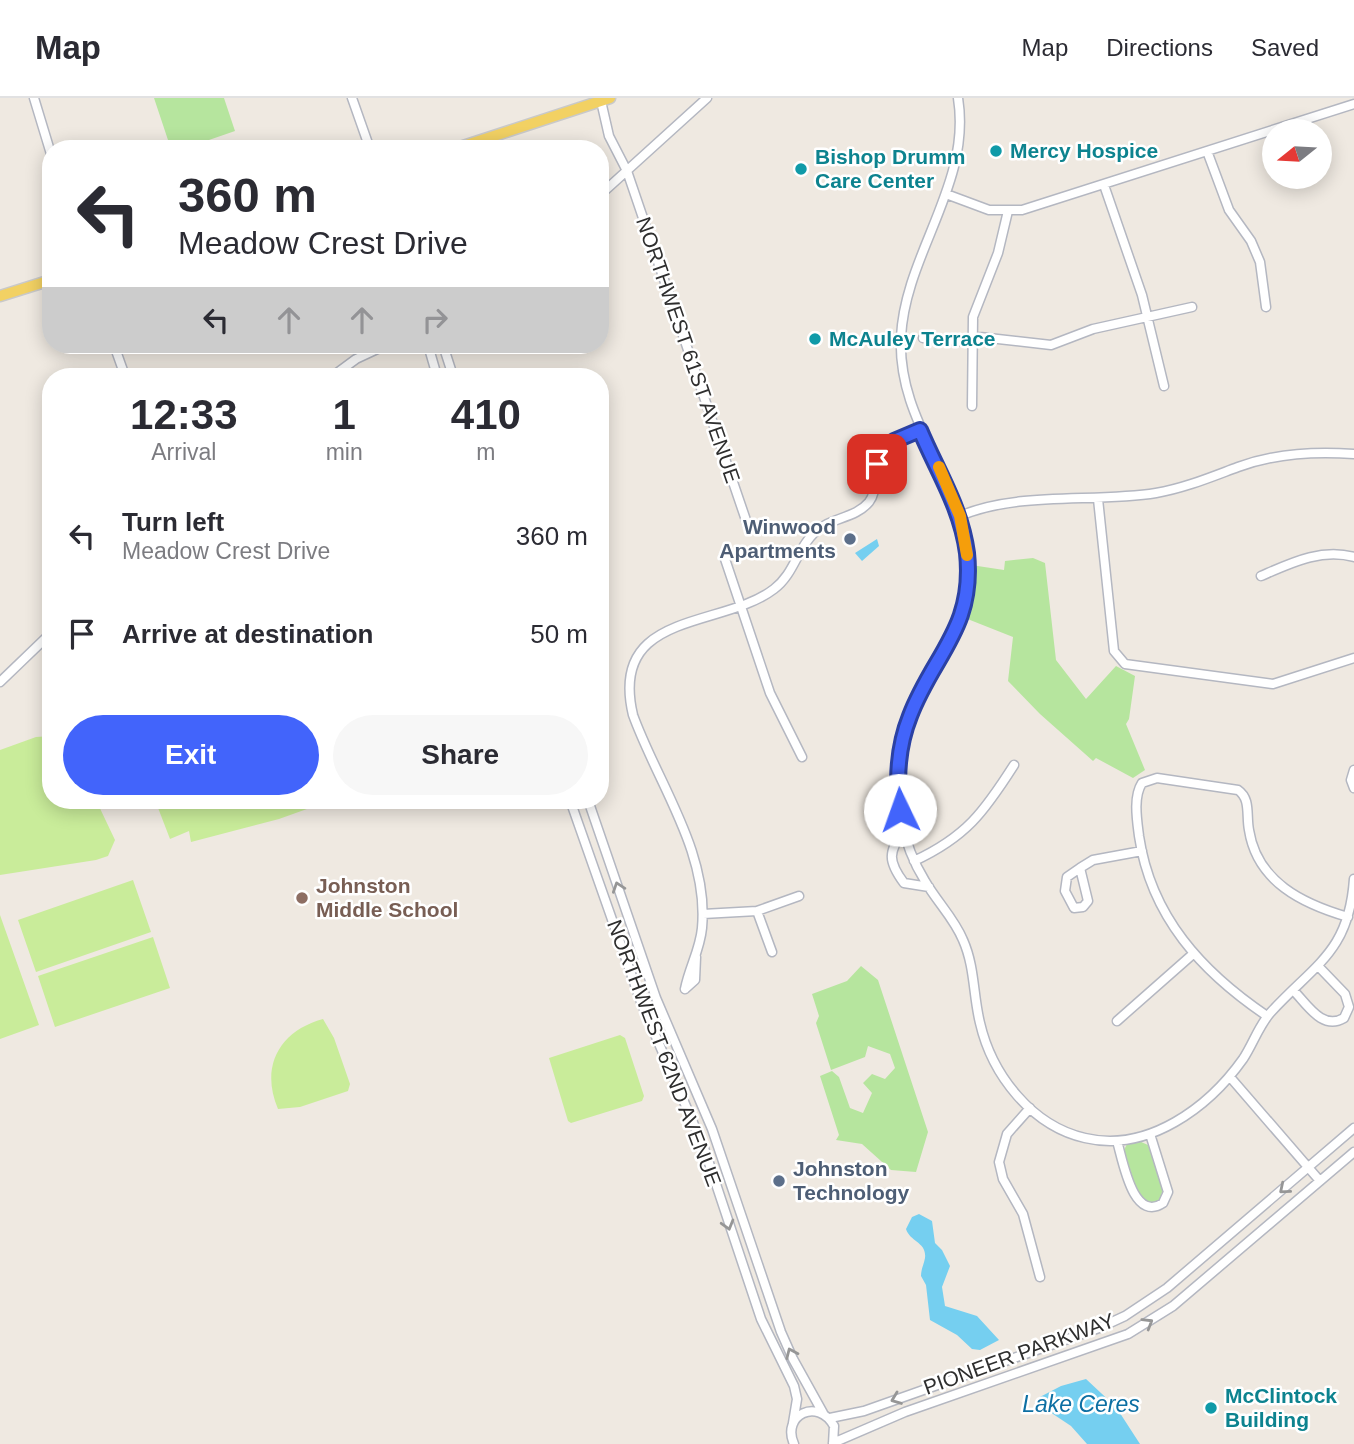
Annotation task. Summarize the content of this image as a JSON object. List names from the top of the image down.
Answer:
{
  "streets": {
    "street": ["NORTHWEST 61ST AVENUE", "NORTHWEST 62ND AVENUE", "PIONEER PARKWAY"]
  },
  "crossings": [
    ["NORTHWEST 62ND AVENUE", "PIONEER PARKWAY"]
  ],
  "water": ["Lake Ceres"],
  "places": [
    "Mercy Hospice",
    "Bishop Drumm Care Center",
    "McAuley Terrace",
    "Winwood Apartments",
    "Johnston Middle School",
    "Johnston Technology",
    "McClintock Building"
  ],
  "north": "left",
  "page": {
    "header": "Map",
    "nav": ["Map", "Directions", "Saved"],
    "turn": ["360 m", "Meadow Crest Drive"],
    "eta": [
      "12:33",
      "Arrival",
      "1",
      "min",
      "410",
      "m"
    ],
    "list": [
      {
        "name": "Turn left",
        "note": "Meadow Crest Drive",
        "value": "360 m"
      },
      {
        "name": "Arrive at destination",
        "value": "50 m"
      }
    ],
    "buttons": ["Exit", "Share"]
  }
}
